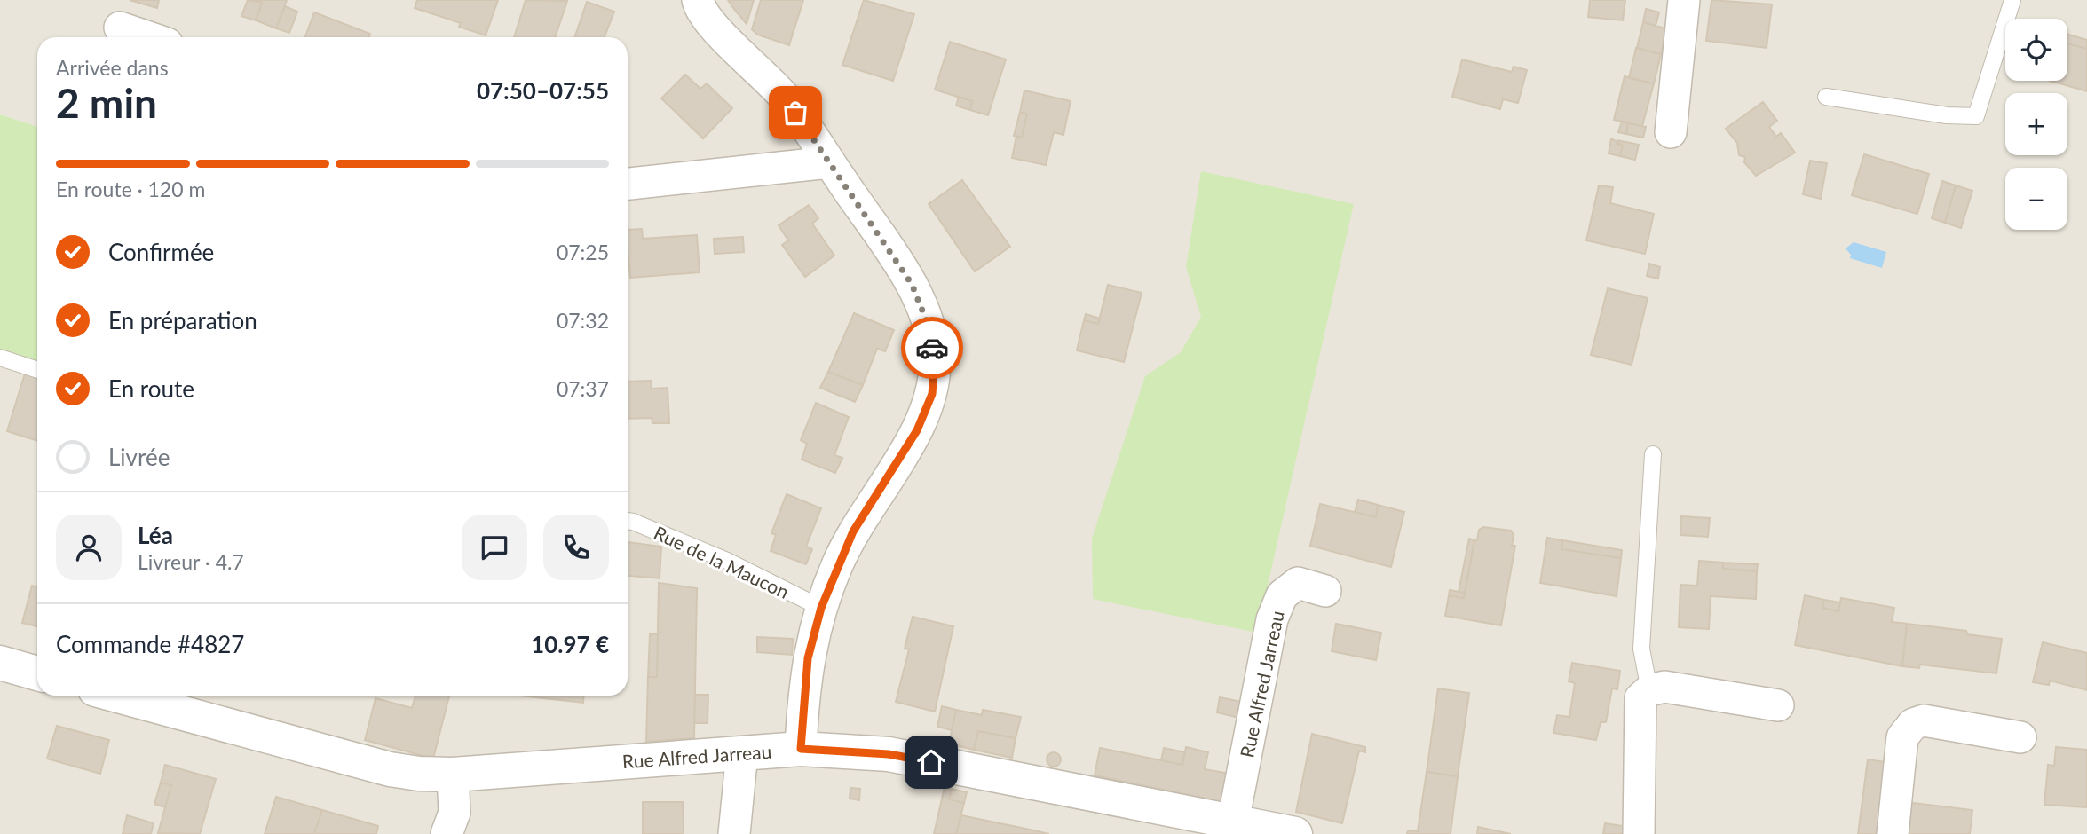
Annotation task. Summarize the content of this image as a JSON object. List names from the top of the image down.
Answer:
{
  "streets": {
    "street": ["Rue Alfred Jarreau"],
    "lane": ["Rue de la Maucon"]
  },
  "page": {
    "map_buttons": ["+", "−"],
    "heading": ["2 min", "Arrivée dans", "07:50–07:55"],
    "panel": [
      "Léa",
      "Livreur · 4.7",
      "Commande #4827",
      "10.97 €"
    ],
    "bar": "En route · 120 m",
    "list": [
      ["Confirmée", "07:25"],
      ["En préparation", "07:32"],
      ["En route", "07:37"],
      "Livrée"
    ]
  }
}
